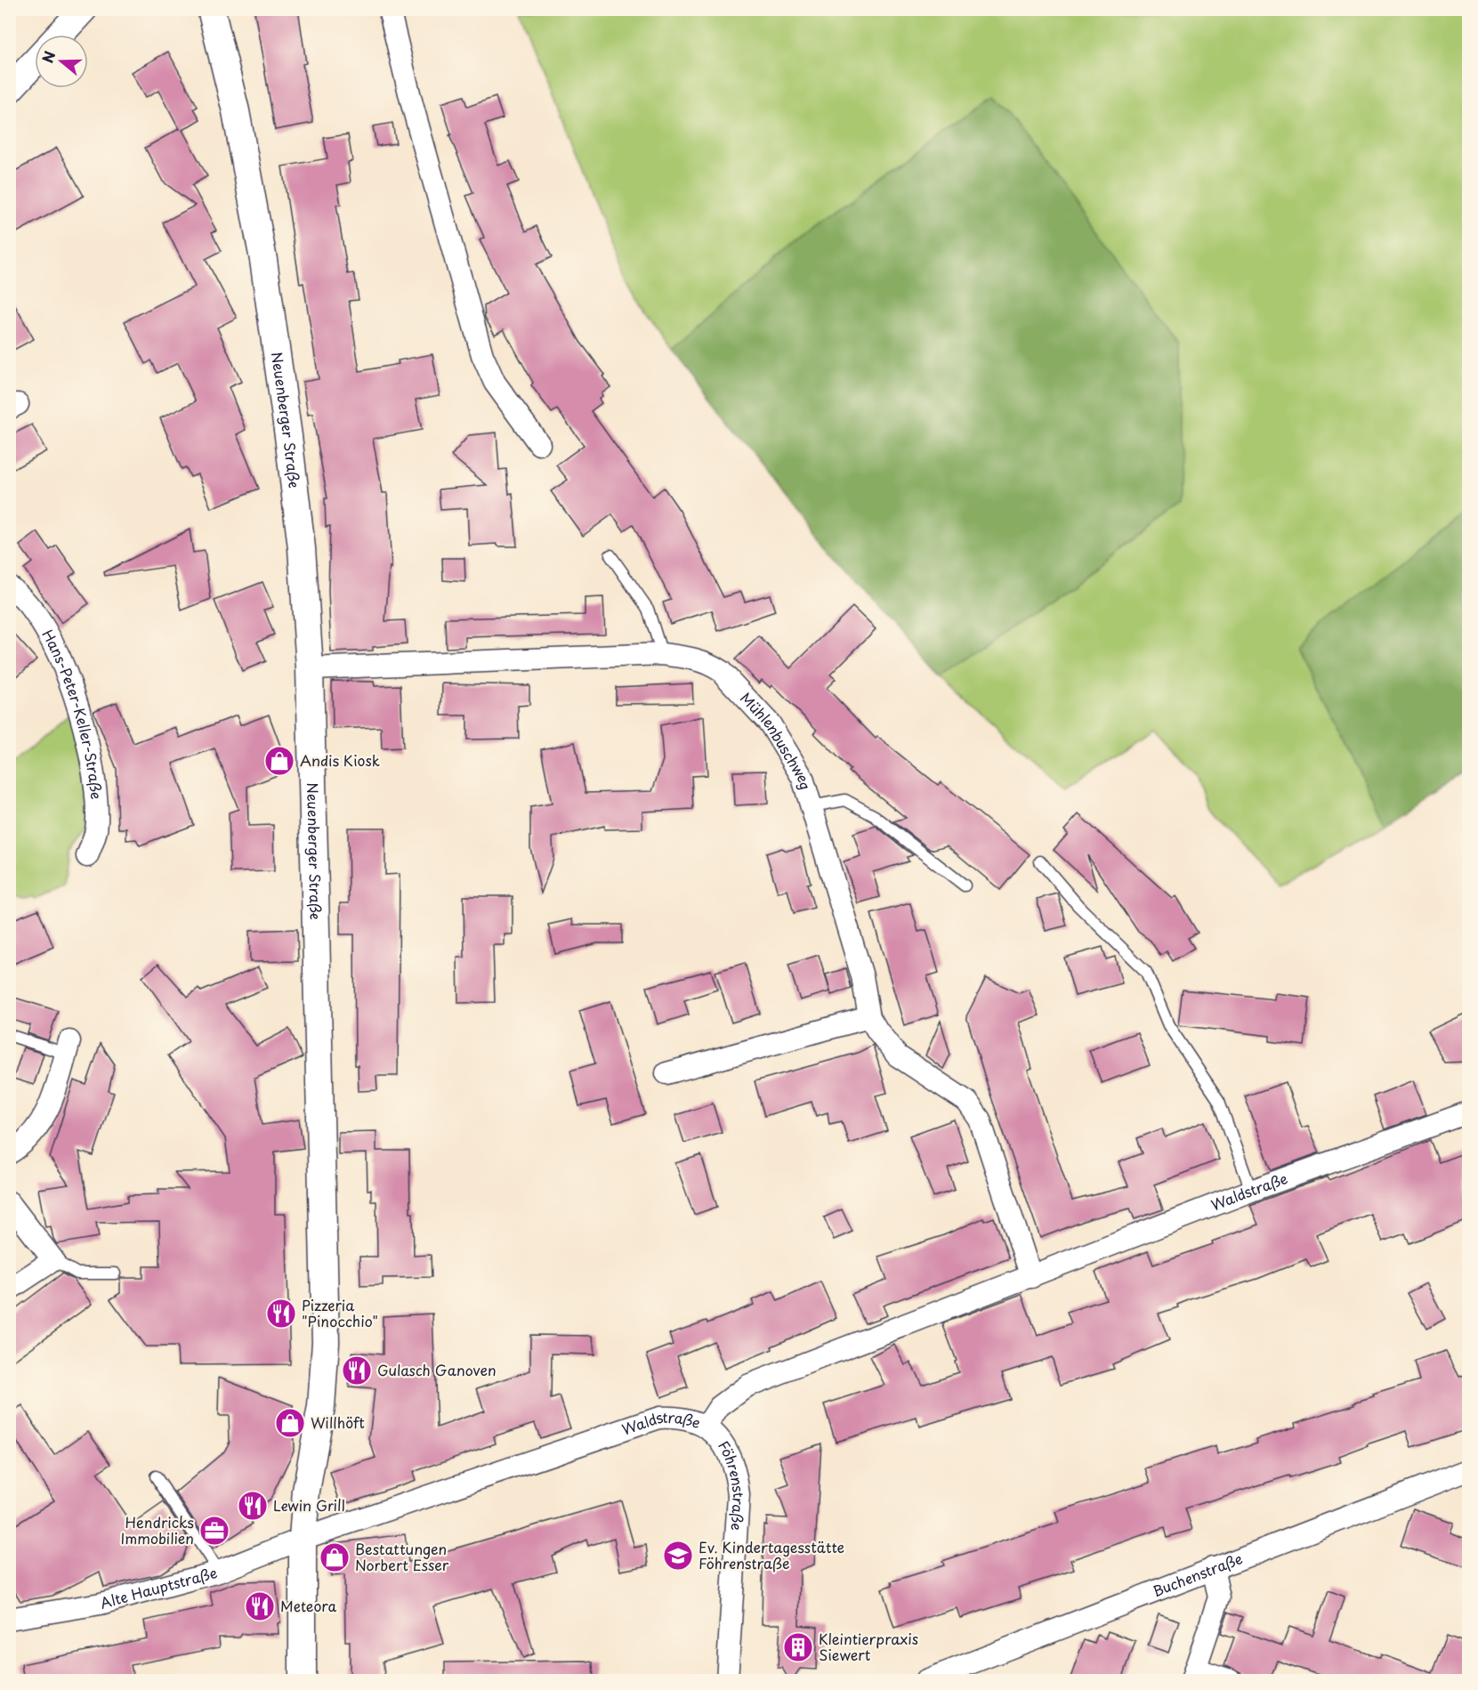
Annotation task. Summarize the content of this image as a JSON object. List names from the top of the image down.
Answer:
{
  "streets": {
    "street": [
      "Neuenberger Straße",
      "Hans-Peter-Keller-Straße",
      "Mühlenbuschweg",
      "Waldstraße",
      "Föhrenstraße",
      "Buchenstraße",
      "Alte Hauptstraße"
    ]
  },
  "crossings": [
    ["Neuenberger Straße", "Mühlenbuschweg"],
    ["Neuenberger Straße", "Waldstraße"],
    ["Neuenberger Straße", "Alte Hauptstraße"],
    ["Waldstraße", "Föhrenstraße"],
    ["Waldstraße", "Alte Hauptstraße"]
  ],
  "places": {
    "shop": ["Andis Kiosk", "Willhöft", "Bestattungen Norbert Esser"],
    "restaurant": [
      "Pizzeria \"Pinocchio\"",
      "Gulasch Ganoven",
      "Lewin Grill",
      "Meteora"
    ],
    "office": ["Hendricks Immobilien"],
    "school or university": ["Ev. Kindertagesstätte Föhrenstraße"],
    "building": ["Kleintierpraxis Siewert"]
  },
  "north": "left"
}
